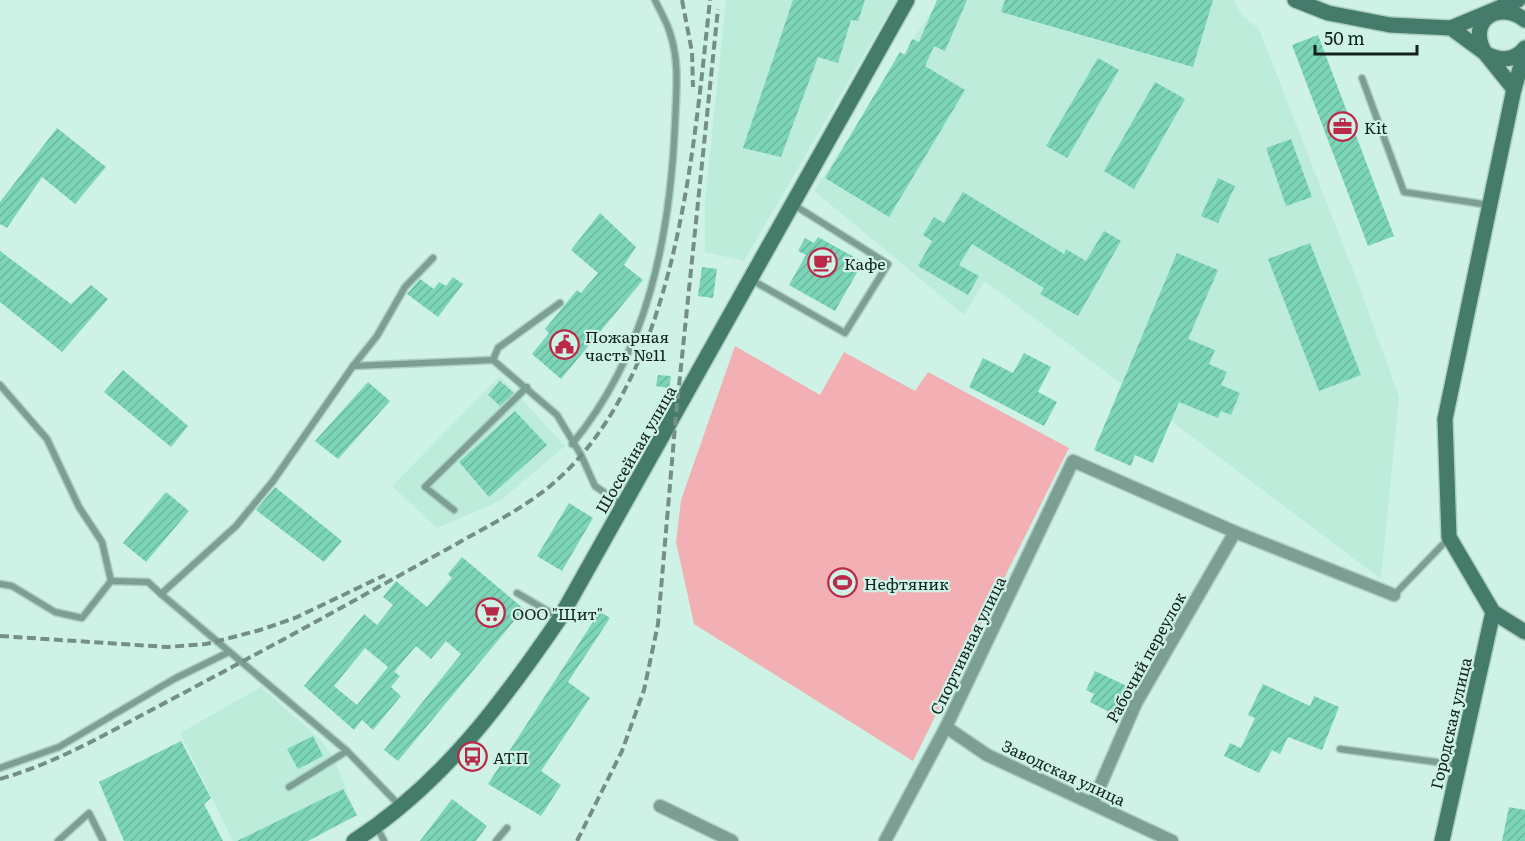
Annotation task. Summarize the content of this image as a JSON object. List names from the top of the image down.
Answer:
{
  "streets": {
    "main road": ["Шоссейная улица", "Городская улица"],
    "street": ["Спортивная улица", "Рабочий переулок", "Заводская улица"]
  },
  "crossings": [
    ["Спортивная улица", "Рабочий переулок"],
    ["Спортивная улица", "Заводская улица"],
    ["Рабочий переулок", "Заводская улица"]
  ],
  "places": {
    "office": ["Kit"],
    "cafe": ["Кафе"],
    "public building": ["Пожарная часть №11"],
    "sports": ["Нефтяник"],
    "supermarket": ["ООО \"Щит\""],
    "bus stop": ["АТП"]
  },
  "scale_bar": "50 m"
}
